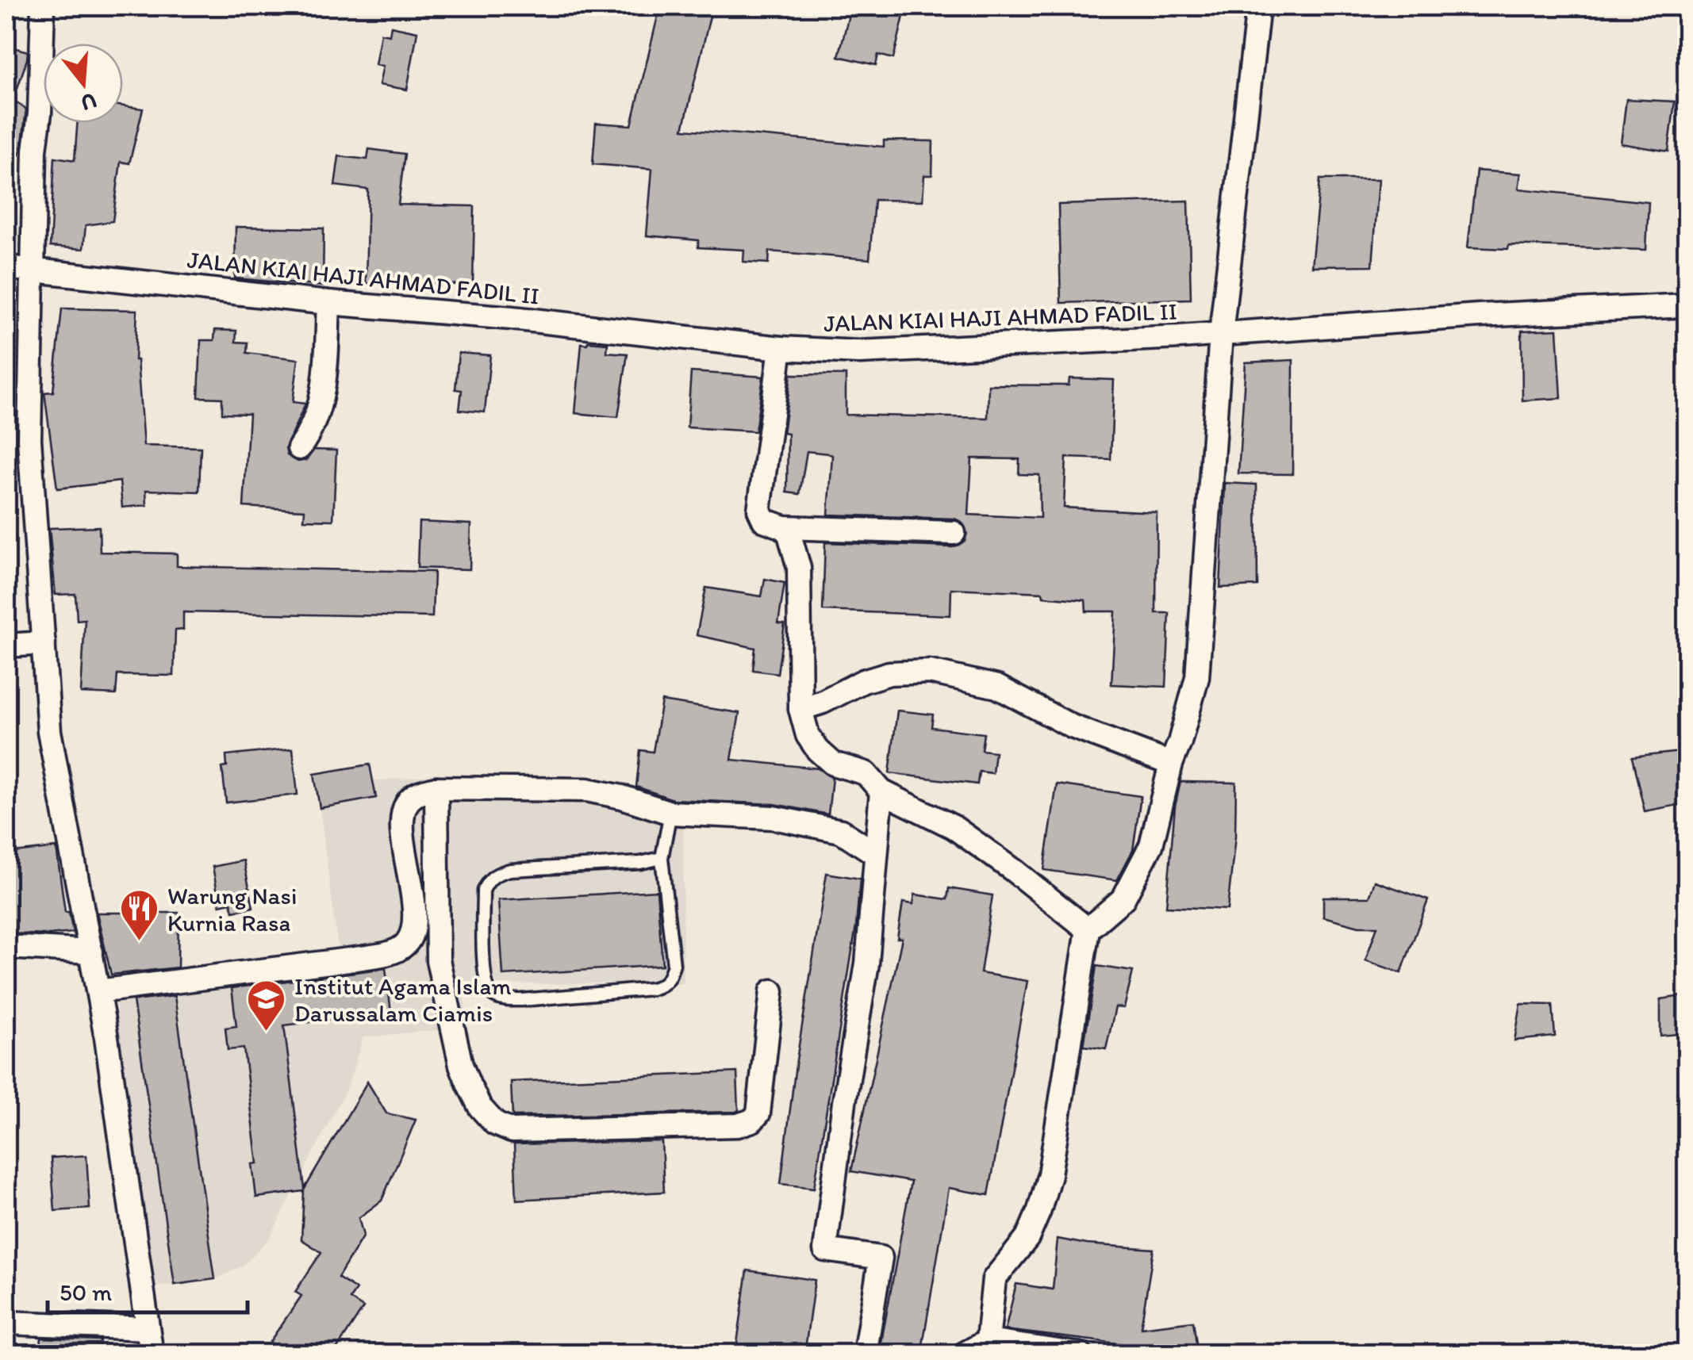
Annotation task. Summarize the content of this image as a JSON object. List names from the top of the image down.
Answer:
{
  "streets": {
    "street": ["JALAN KIAI HAJI AHMAD FADIL II"]
  },
  "places": {
    "restaurant": ["Warung Nasi Kurnia Rasa"],
    "school or university": ["Institut Agama Islam Darussalam Ciamis"]
  },
  "scale_bar": "50 m",
  "north": "bottom"
}
